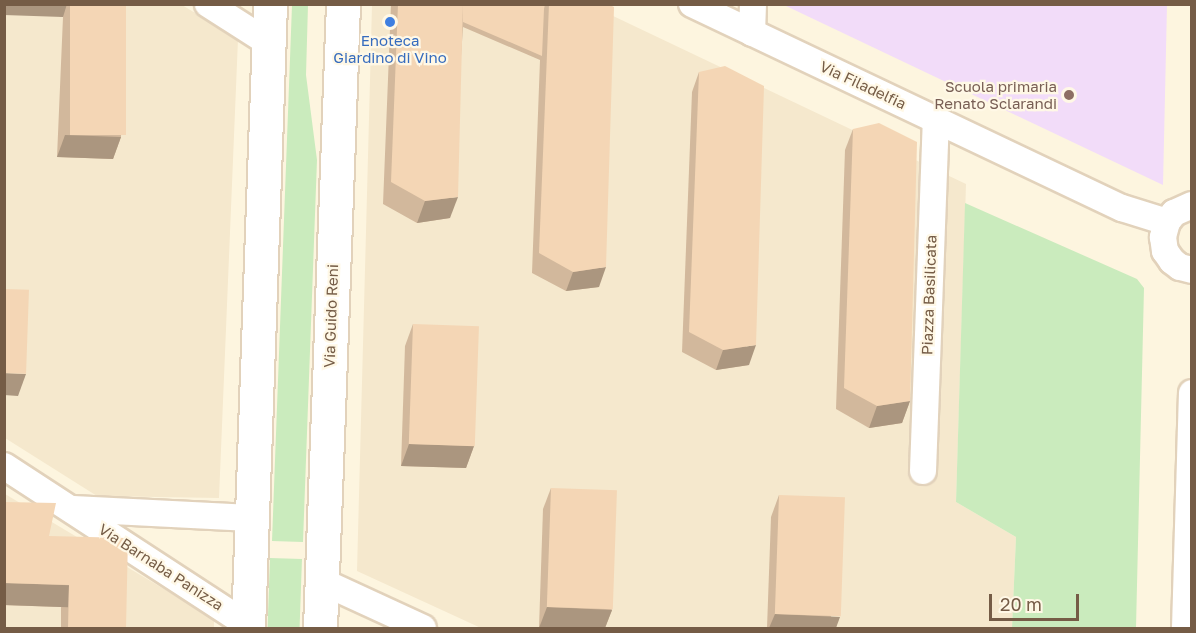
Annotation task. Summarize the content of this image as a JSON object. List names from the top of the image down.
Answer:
{
  "streets": {
    "main road": ["Via Guido Reni"],
    "street": ["Via Filadelfia", "Piazza Basilicata", "Via Barnaba Panizza"]
  },
  "crossings": [
    ["Via Filadelfia", "Piazza Basilicata"]
  ],
  "places": ["Enoteca Giardino di Vino", "Scuola primaria Renato Sclarandi"],
  "scale_bar": "20 m"
}
